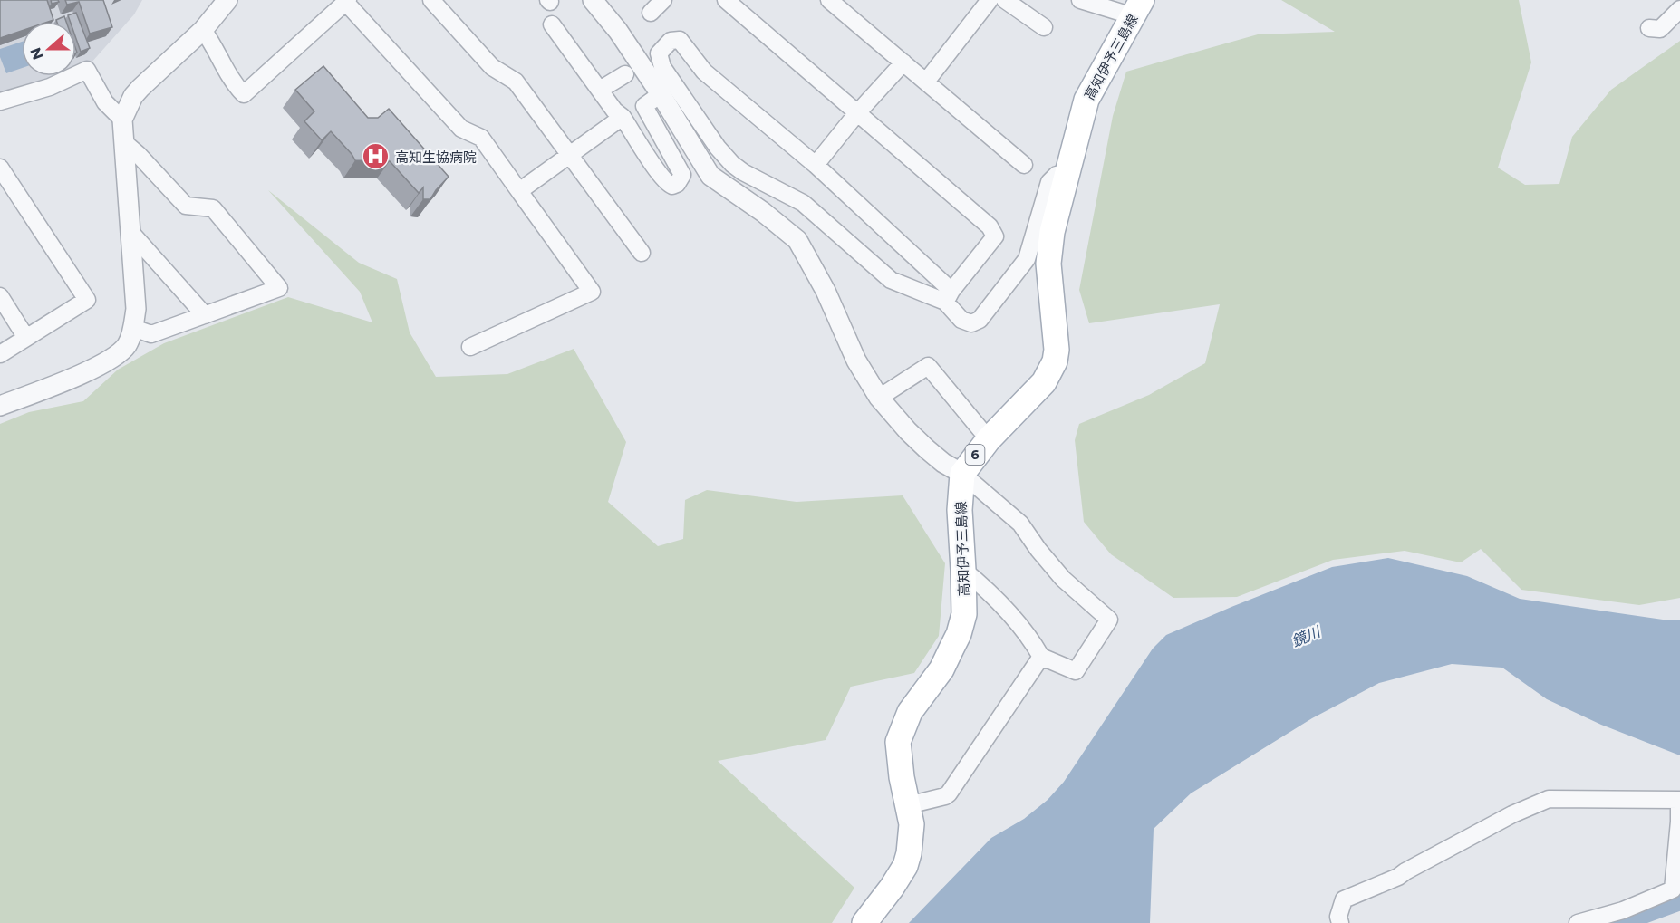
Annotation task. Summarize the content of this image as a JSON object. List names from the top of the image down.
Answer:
{
  "streets": {
    "main road": ["高知伊予三島線", "6"]
  },
  "water": ["鏡川"],
  "places": {
    "hospital": ["高知生協病院"]
  },
  "north": "left"
}
